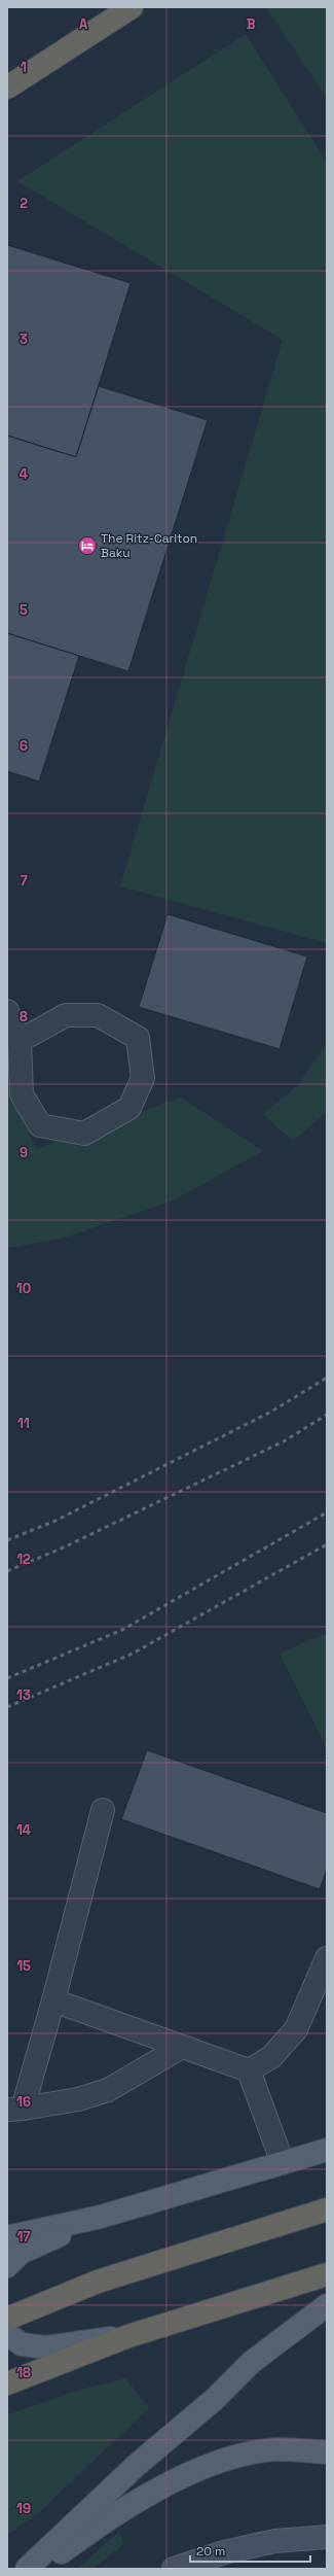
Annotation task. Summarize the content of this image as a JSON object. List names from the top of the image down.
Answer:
{
  "places": {
    "hotel": ["The Ritz-Carlton Baku"]
  },
  "scale_bar": "20 m",
  "grid": {
    "columns": ["A", "B"],
    "rows": [
      "1",
      "2",
      "3",
      "4",
      "5",
      "6",
      "7",
      "8",
      "9",
      "10",
      "11",
      "12",
      "13",
      "14",
      "15",
      "16",
      "17",
      "18",
      "19"
    ]
  }
}
